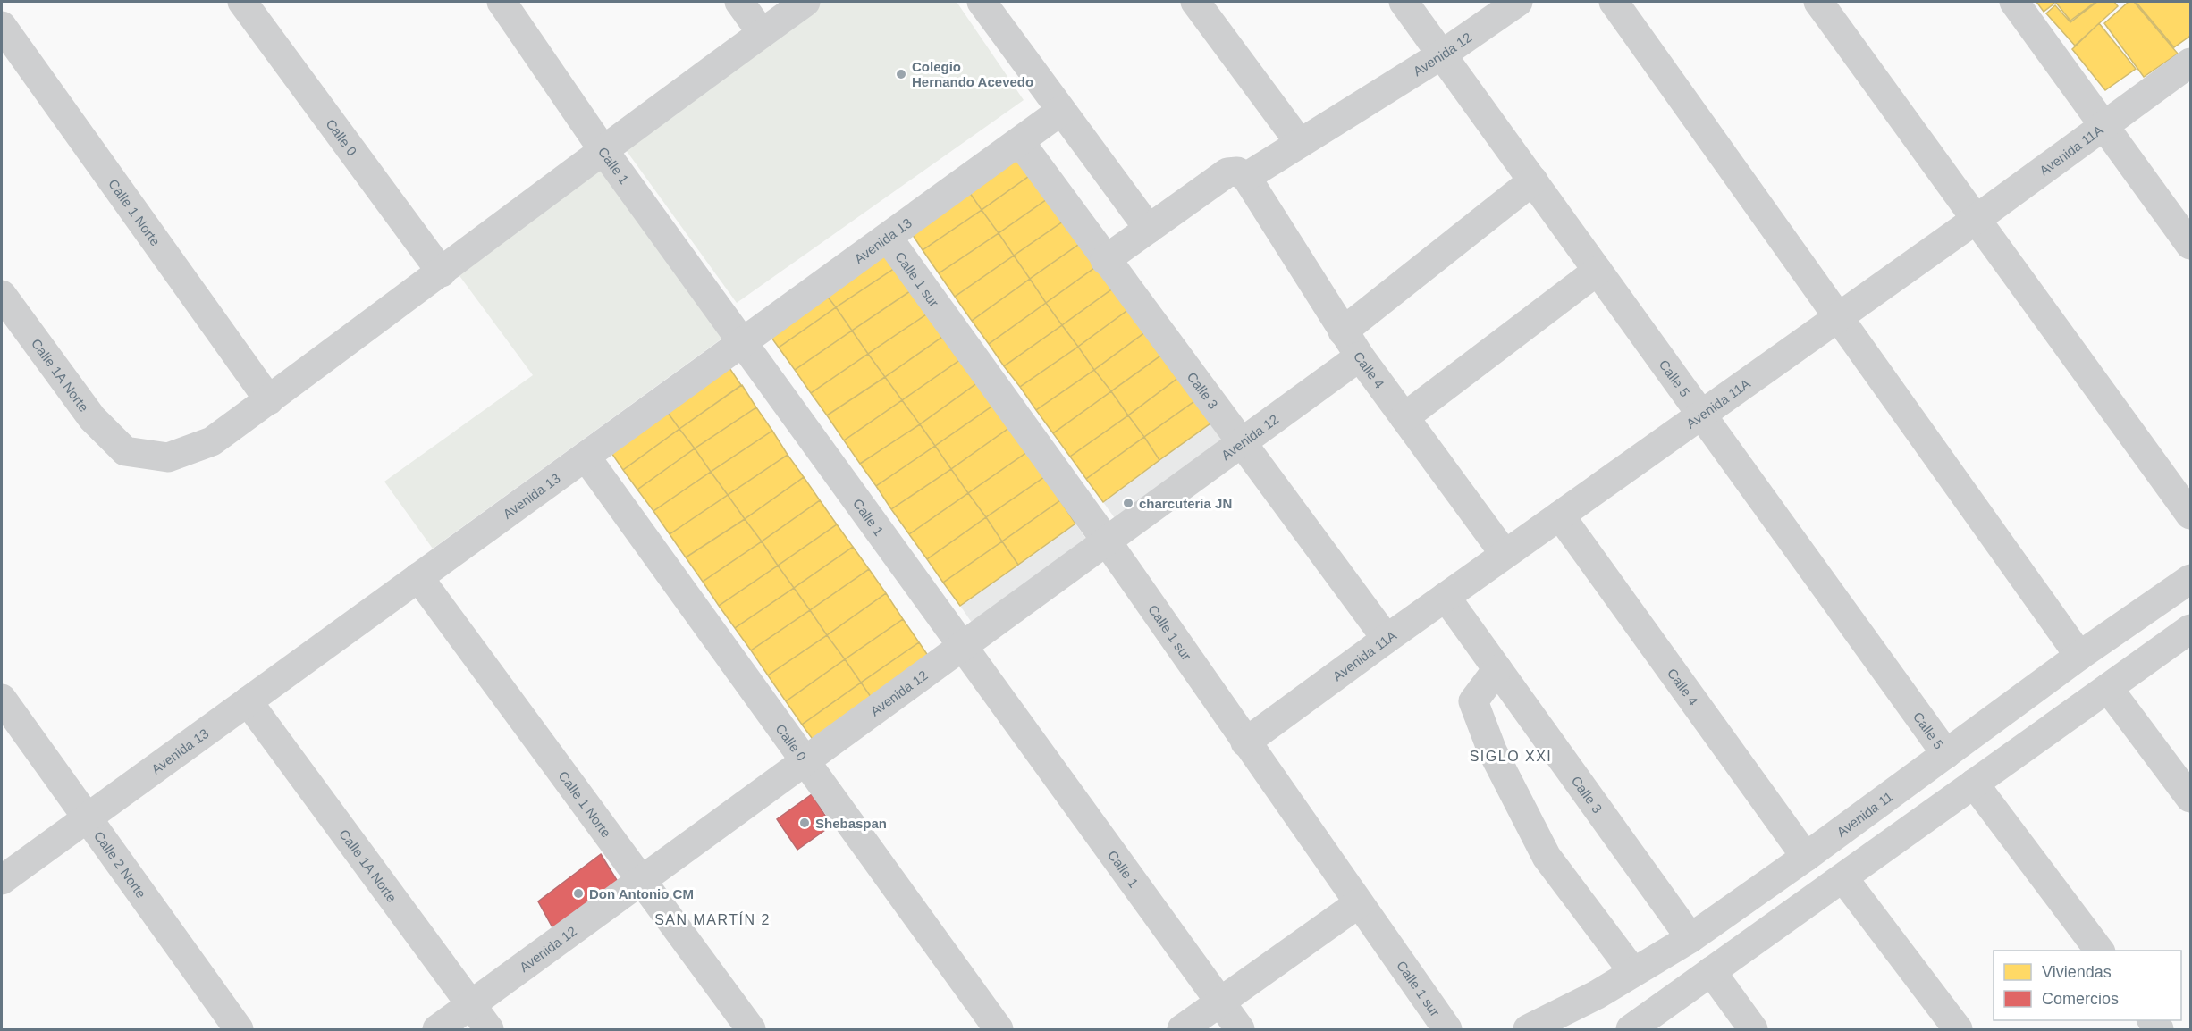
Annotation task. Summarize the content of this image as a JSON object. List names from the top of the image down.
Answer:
{
  "streets": {
    "street": [
      "Avenida 12",
      "Calle 0",
      "Avenida 11A",
      "Calle 1",
      "Calle 1 Norte",
      "Avenida 13",
      "Calle 1 sur",
      "Calle 4",
      "Calle 1A Norte",
      "Calle 5",
      "Calle 3",
      "Avenida 11",
      "Calle 2 Norte"
    ]
  },
  "crossings": [
    ["Avenida 12", "Calle 0"],
    ["Avenida 12", "Calle 1"],
    ["Avenida 12", "Calle 1 Norte"],
    ["Avenida 12", "Calle 1 sur"],
    ["Avenida 12", "Calle 4"],
    ["Avenida 12", "Calle 1A Norte"],
    ["Avenida 12", "Calle 5"],
    ["Avenida 12", "Calle 3"],
    ["Calle 0", "Avenida 13"],
    ["Avenida 11A", "Calle 1 sur"],
    ["Avenida 11A", "Calle 4"],
    ["Avenida 11A", "Calle 5"],
    ["Avenida 11A", "Calle 3"],
    ["Calle 1", "Avenida 13"],
    ["Calle 1 Norte", "Avenida 13"],
    ["Calle 1 Norte", "Calle 1A Norte"],
    ["Avenida 13", "Calle 1 sur"],
    ["Avenida 13", "Calle 1A Norte"],
    ["Avenida 13", "Calle 3"],
    ["Avenida 13", "Calle 2 Norte"],
    ["Calle 4", "Avenida 11"],
    ["Calle 5", "Avenida 11"],
    ["Calle 3", "Avenida 11"]
  ],
  "districts": ["SIGLO XXI", "SAN MARTÍN 2"],
  "places": [
    "Colegio Hernando Acevedo",
    "charcuteria JN",
    "Shebaspan",
    "Don Antonio CM"
  ],
  "legend": ["Viviendas", "Comercios"]
}
